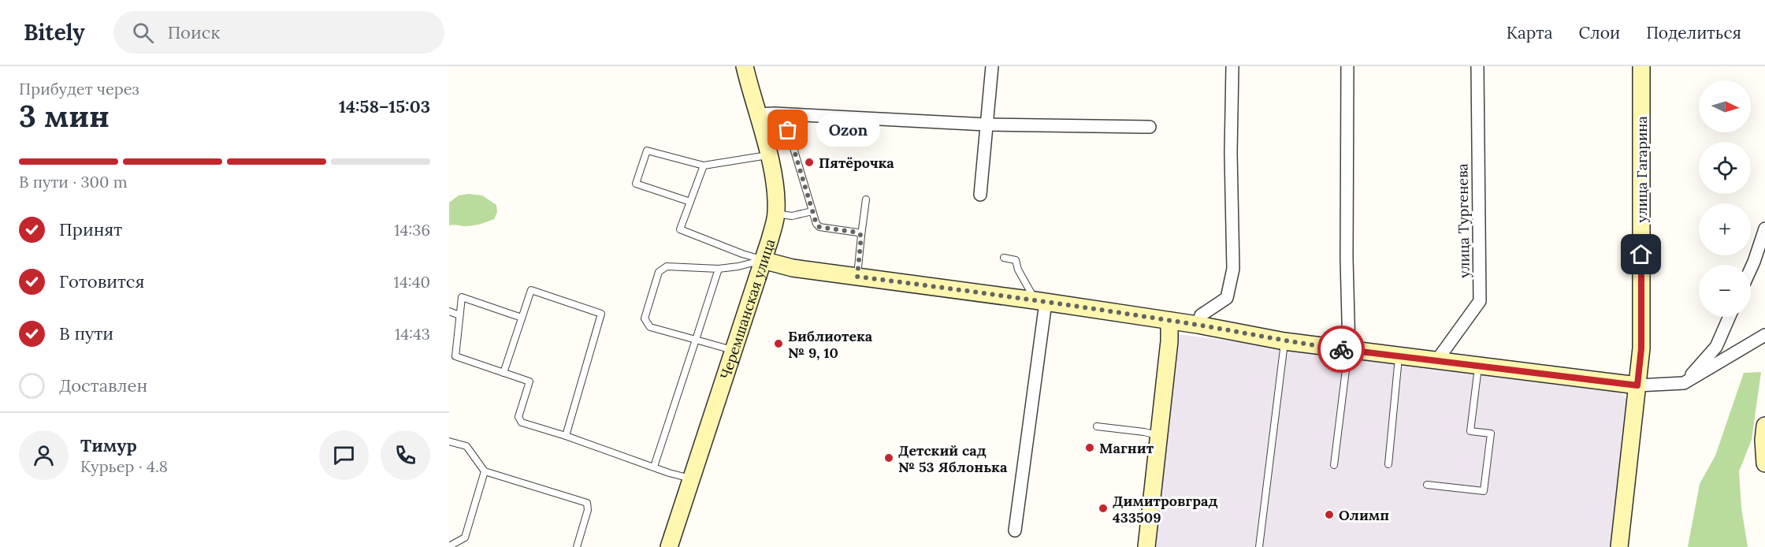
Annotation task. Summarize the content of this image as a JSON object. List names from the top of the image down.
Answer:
{
  "streets": {
    "main road": ["улица Гагарина", "Черемшанская улица"],
    "street": ["улица Тургенева"]
  },
  "places": [
    "Ozon",
    "Пятёрочка",
    "Библиотека № 9, 10",
    "Магнит",
    "Детский сад № 53 Яблонька",
    "Димитровград 433509",
    "Олимп"
  ],
  "north": "right",
  "page": {
    "header": "Bitely",
    "search": "Поиск",
    "nav": ["Карта", "Слои", "Поделиться"],
    "heading": ["3 мин", "Прибудет через", "14:58–15:03"],
    "panel": ["Тимур", "Курьер · 4.8"],
    "map_buttons": ["+", "−"],
    "bubble": "Ozon",
    "bar": "В пути · 300 m",
    "list": [
      ["Принят", "14:36"],
      ["Готовится", "14:40"],
      ["В пути", "14:43"],
      "Доставлен"
    ]
  }
}
